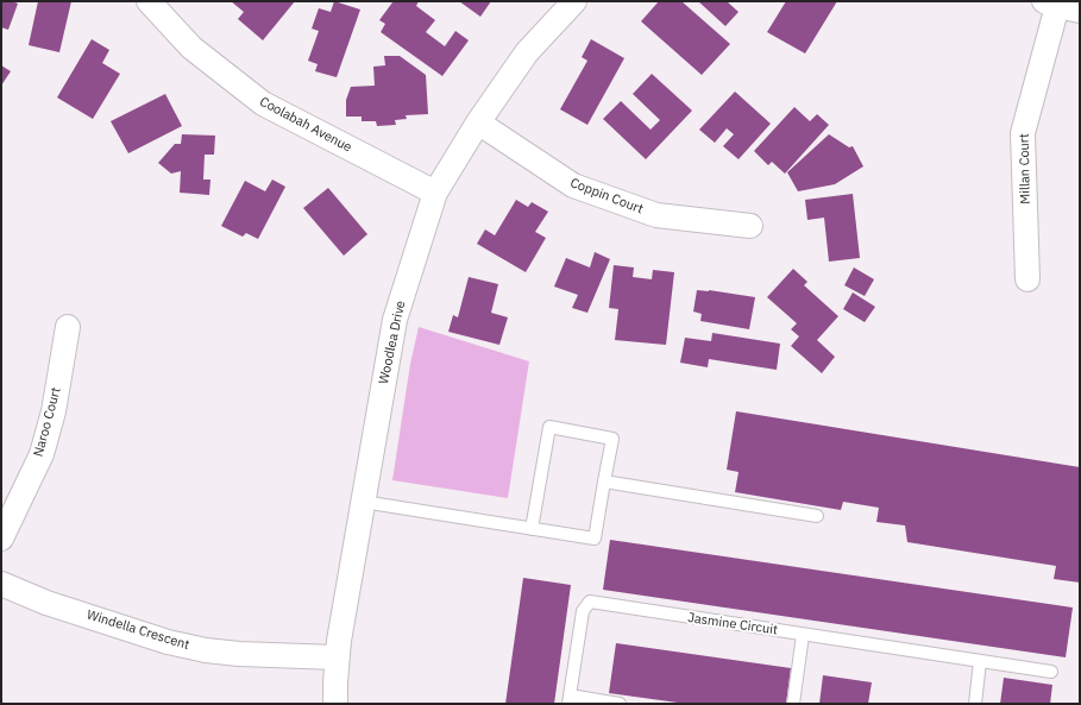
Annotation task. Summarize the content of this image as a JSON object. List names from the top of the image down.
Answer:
{
  "streets": {
    "street": [
      "Coolabah Avenue",
      "Millan Court",
      "Coppin Court",
      "Woodlea Drive",
      "Naroo Court",
      "Windella Crescent"
    ],
    "lane": ["Jasmine Circuit"]
  },
  "crossings": [
    ["Coolabah Avenue", "Woodlea Drive"],
    ["Coppin Court", "Woodlea Drive"],
    ["Woodlea Drive", "Windella Crescent"]
  ]
}
